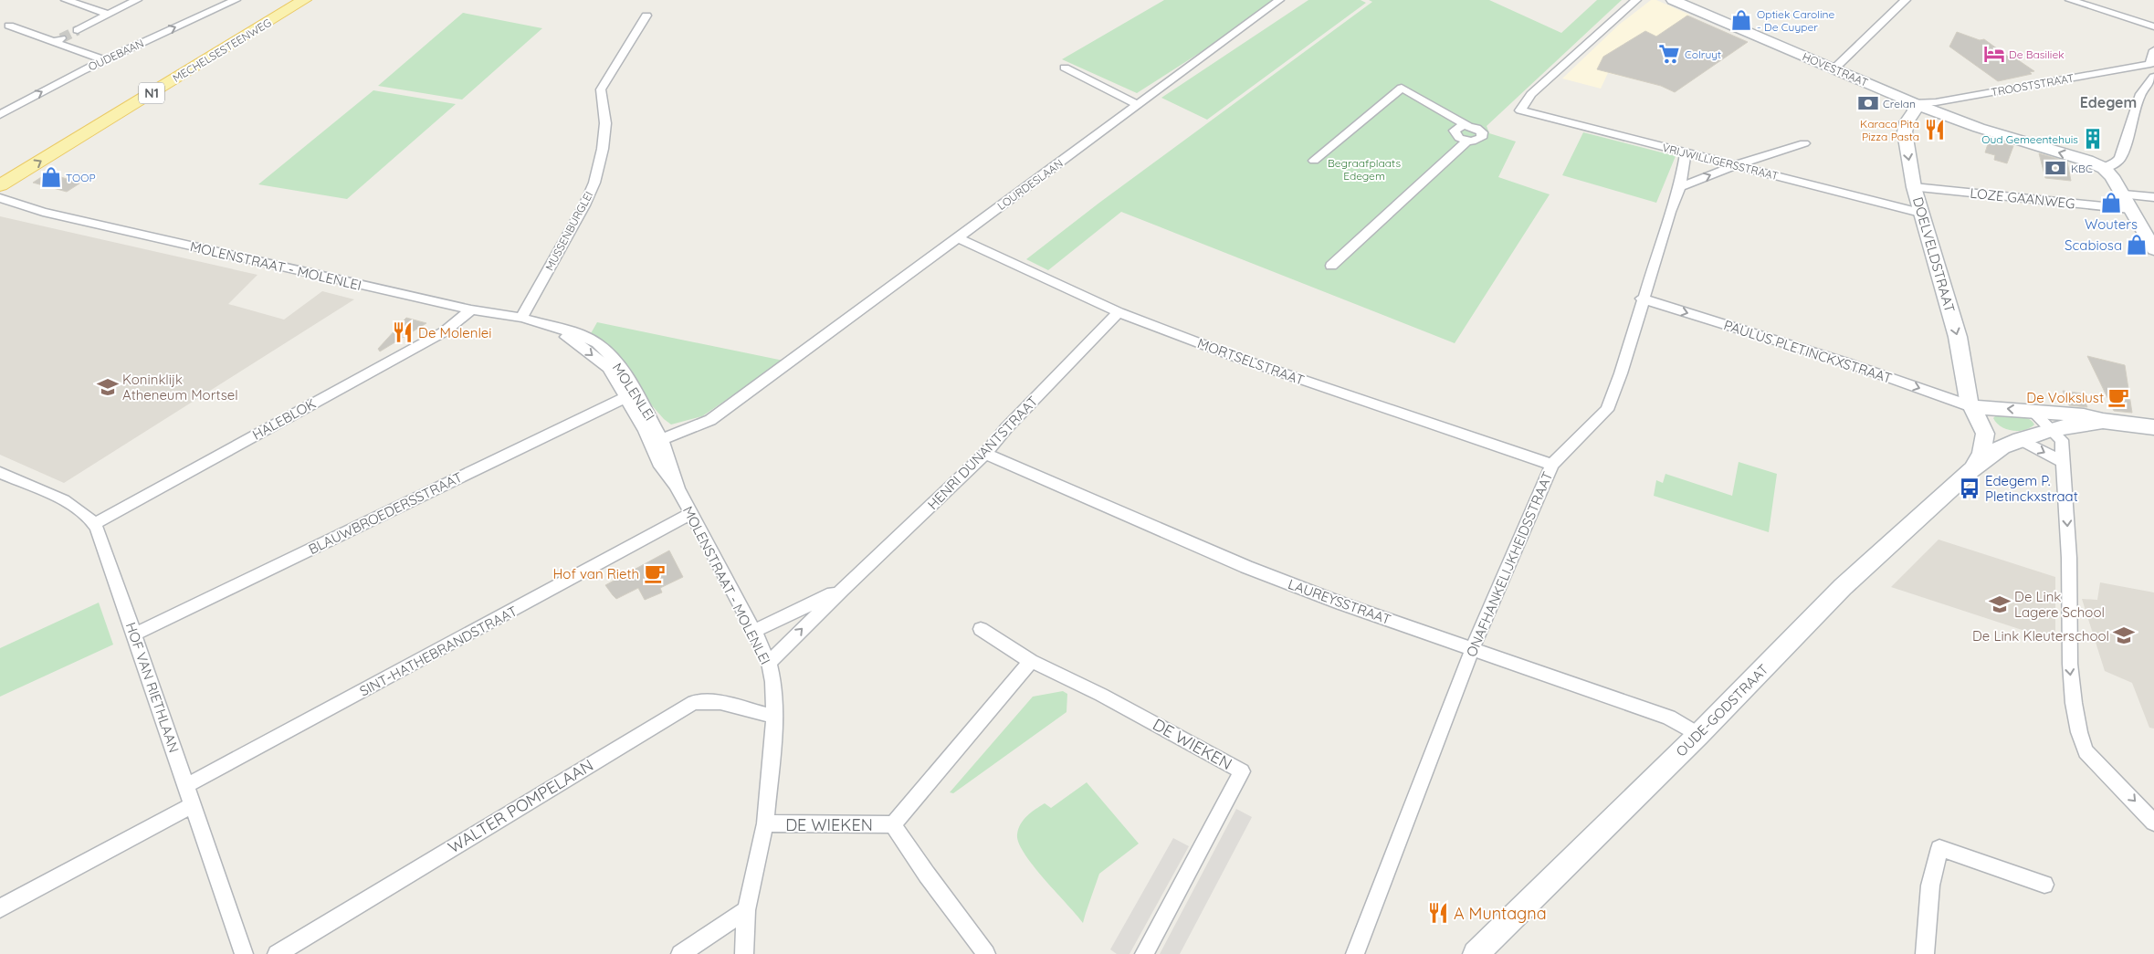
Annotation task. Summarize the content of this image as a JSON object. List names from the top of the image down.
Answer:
{
  "streets": {
    "main road": ["MECHELSESTEENWEG", "N1"],
    "street": [
      "OUDEBAAN",
      "HOVESTRAAT",
      "TROOSTSTRAAT",
      "VRIJWILLIGERSSTRAAT",
      "LOURDESLAAN",
      "LOZE GAANWEG",
      "MUSSENBURGLEI",
      "DOELVELDSTRAAT",
      "MOLENSTRAAT - MOLENLEI",
      "PAULUS PLETINCKXSTRAAT",
      "MORTSELSTRAAT",
      "MOLENLEI",
      "HALEBLOK",
      "HENRI DUNANTSTRAAT",
      "BLAUWBROEDERSSTRAAT",
      "ONAFHANKELIJKHEIDSSTRAAT",
      "LAUREYSSTRAAT",
      "SINT-HATHEBRANDSTRAAT",
      "HOF VAN RIETHLAAN",
      "OUDE-GODSTRAAT",
      "DE WIEKEN",
      "WALTER POMPELAAN"
    ]
  },
  "crossings": [
    ["HOVESTRAAT", "TROOSTSTRAAT"],
    ["HOVESTRAAT", "DOELVELDSTRAAT"],
    ["TROOSTSTRAAT", "DOELVELDSTRAAT"],
    ["VRIJWILLIGERSSTRAAT", "DOELVELDSTRAAT"],
    ["VRIJWILLIGERSSTRAAT", "ONAFHANKELIJKHEIDSSTRAAT"],
    ["LOURDESLAAN", "MORTSELSTRAAT"],
    ["LOURDESLAAN", "MOLENLEI"],
    ["LOZE GAANWEG", "DOELVELDSTRAAT"],
    ["MUSSENBURGLEI", "MOLENSTRAAT - MOLENLEI"],
    ["DOELVELDSTRAAT", "PAULUS PLETINCKXSTRAAT"],
    ["DOELVELDSTRAAT", "OUDE-GODSTRAAT"],
    ["MOLENSTRAAT - MOLENLEI", "MOLENLEI"],
    ["MOLENSTRAAT - MOLENLEI", "HALEBLOK"],
    ["MOLENSTRAAT - MOLENLEI", "HENRI DUNANTSTRAAT"],
    ["MOLENSTRAAT - MOLENLEI", "SINT-HATHEBRANDSTRAAT"],
    ["MOLENSTRAAT - MOLENLEI", "DE WIEKEN"],
    ["MOLENSTRAAT - MOLENLEI", "WALTER POMPELAAN"],
    ["PAULUS PLETINCKXSTRAAT", "ONAFHANKELIJKHEIDSSTRAAT"],
    ["PAULUS PLETINCKXSTRAAT", "OUDE-GODSTRAAT"],
    ["MORTSELSTRAAT", "HENRI DUNANTSTRAAT"],
    ["MORTSELSTRAAT", "ONAFHANKELIJKHEIDSSTRAAT"],
    ["MOLENLEI", "BLAUWBROEDERSSTRAAT"],
    ["HALEBLOK", "HOF VAN RIETHLAAN"],
    ["HENRI DUNANTSTRAAT", "LAUREYSSTRAAT"],
    ["BLAUWBROEDERSSTRAAT", "HOF VAN RIETHLAAN"],
    ["ONAFHANKELIJKHEIDSSTRAAT", "LAUREYSSTRAAT"],
    ["LAUREYSSTRAAT", "OUDE-GODSTRAAT"],
    ["SINT-HATHEBRANDSTRAAT", "HOF VAN RIETHLAAN"]
  ],
  "one_way": ["OUDEBAAN", "DOELVELDSTRAAT", "PAULUS PLETINCKXSTRAAT"],
  "districts": ["Edegem"],
  "parks": ["Begraafplaats Edegem"],
  "places": {
    "shop": [
      "Optiek Caroline - De Cuyper",
      "TOOP",
      "Wouters",
      "Scabiosa"
    ],
    "supermarket": ["Colruyt"],
    "hotel": ["De Basiliek"],
    "bank": ["Crelan", "KBC"],
    "restaurant": ["Karaca Pita Pizza Pasta", "De Molenlei", "A Muntagna"],
    "building": ["Oud Gemeentehuis"],
    "school or university": ["Koninklijk Atheneum Mortsel", "De Link Lagere School", "De Link Kleuterschool"],
    "cafe": ["De Volkslust", "Hof van Rieth"],
    "bus stop": ["Edegem P. Pletinckxstraat"]
  }
}
